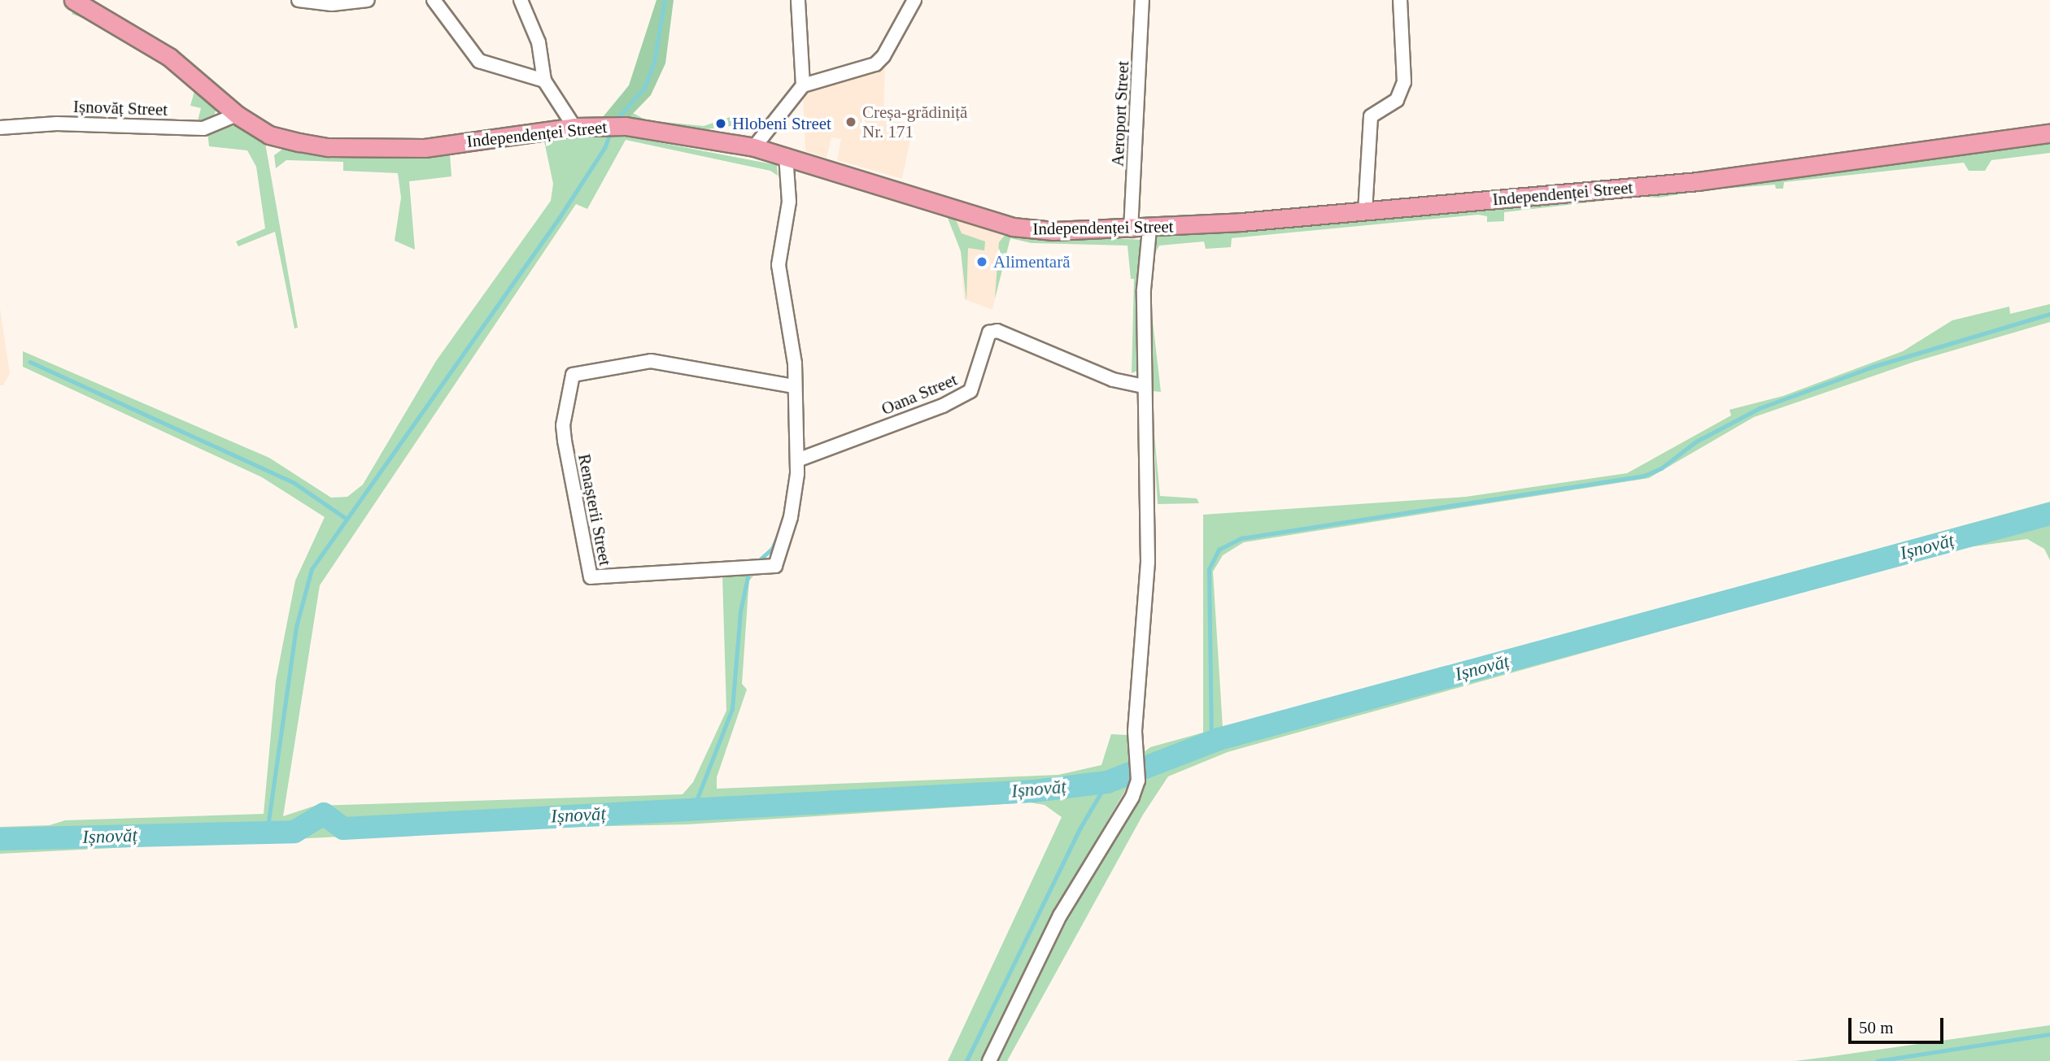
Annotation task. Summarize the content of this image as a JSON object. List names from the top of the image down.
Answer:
{
  "streets": {
    "main road": ["Independenței Street"],
    "street": [
      "Ișnovăț Street",
      "Aeroport Street",
      "Oana Street",
      "Renașterii Street"
    ]
  },
  "crossings": [
    ["Ișnovăț Street", "Independenței Street"],
    ["Aeroport Street", "Independenței Street"],
    ["Independenței Street", "Renașterii Street"],
    ["Oana Street", "Renașterii Street"]
  ],
  "water": ["Ișnovăț"],
  "places": ["Creșa-grădiniță Nr. 171", "Hlobeni Street", "Alimentară"],
  "scale_bar": "50 m"
}
